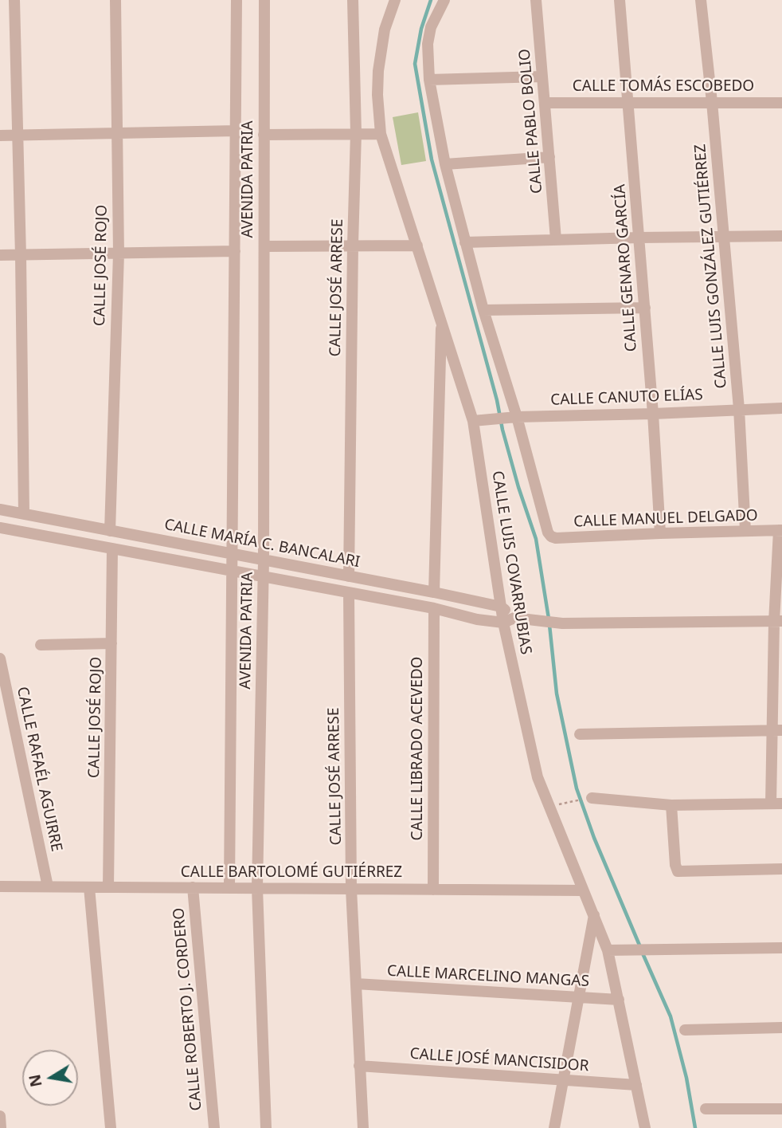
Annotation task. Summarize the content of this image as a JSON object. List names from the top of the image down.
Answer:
{
  "streets": {
    "street": [
      "CALLE TOMÁS ESCOBEDO",
      "CALLE PABLO BOLIO",
      "AVENIDA PATRIA",
      "CALLE JOSÉ ROJO",
      "CALLE LUIS GONZÁLEZ GUTIÉRREZ",
      "CALLE GENARO GARCÍA",
      "CALLE JOSÉ ARRESE",
      "CALLE CANUTO ELÍAS",
      "CALLE MANUEL DELGADO",
      "CALLE MARÍA C. BANCALARI",
      "CALLE LUIS COVARRUBIAS",
      "CALLE LIBRADO ACEVEDO",
      "CALLE RAFAÉL AGUIRRE",
      "CALLE BARTOLOMÉ GUTIÉRREZ",
      "CALLE MARCELINO MANGAS",
      "CALLE ROBERTO J. CORDERO",
      "CALLE JOSÉ MANCISIDOR"
    ]
  },
  "crossings": [
    ["CALLE TOMÁS ESCOBEDO", "CALLE PABLO BOLIO"],
    ["CALLE TOMÁS ESCOBEDO", "CALLE LUIS GONZÁLEZ GUTIÉRREZ"],
    ["CALLE TOMÁS ESCOBEDO", "CALLE GENARO GARCÍA"],
    ["AVENIDA PATRIA", "CALLE MARÍA C. BANCALARI"],
    ["AVENIDA PATRIA", "CALLE BARTOLOMÉ GUTIÉRREZ"],
    ["CALLE JOSÉ ROJO", "CALLE MARÍA C. BANCALARI"],
    ["CALLE JOSÉ ROJO", "CALLE BARTOLOMÉ GUTIÉRREZ"],
    ["CALLE LUIS GONZÁLEZ GUTIÉRREZ", "CALLE CANUTO ELÍAS"],
    ["CALLE LUIS GONZÁLEZ GUTIÉRREZ", "CALLE MANUEL DELGADO"],
    ["CALLE GENARO GARCÍA", "CALLE CANUTO ELÍAS"],
    ["CALLE GENARO GARCÍA", "CALLE MANUEL DELGADO"],
    ["CALLE JOSÉ ARRESE", "CALLE MARÍA C. BANCALARI"],
    ["CALLE JOSÉ ARRESE", "CALLE BARTOLOMÉ GUTIÉRREZ"],
    ["CALLE JOSÉ ARRESE", "CALLE MARCELINO MANGAS"],
    ["CALLE JOSÉ ARRESE", "CALLE JOSÉ MANCISIDOR"],
    ["CALLE CANUTO ELÍAS", "CALLE MANUEL DELGADO"],
    ["CALLE CANUTO ELÍAS", "CALLE LUIS COVARRUBIAS"],
    ["CALLE MARÍA C. BANCALARI", "CALLE LUIS COVARRUBIAS"],
    ["CALLE MARÍA C. BANCALARI", "CALLE LIBRADO ACEVEDO"],
    ["CALLE LUIS COVARRUBIAS", "CALLE BARTOLOMÉ GUTIÉRREZ"],
    ["CALLE LUIS COVARRUBIAS", "CALLE MARCELINO MANGAS"],
    ["CALLE LUIS COVARRUBIAS", "CALLE JOSÉ MANCISIDOR"],
    ["CALLE LIBRADO ACEVEDO", "CALLE BARTOLOMÉ GUTIÉRREZ"],
    ["CALLE RAFAÉL AGUIRRE", "CALLE BARTOLOMÉ GUTIÉRREZ"],
    ["CALLE BARTOLOMÉ GUTIÉRREZ", "CALLE ROBERTO J. CORDERO"]
  ],
  "north": "left"
}
